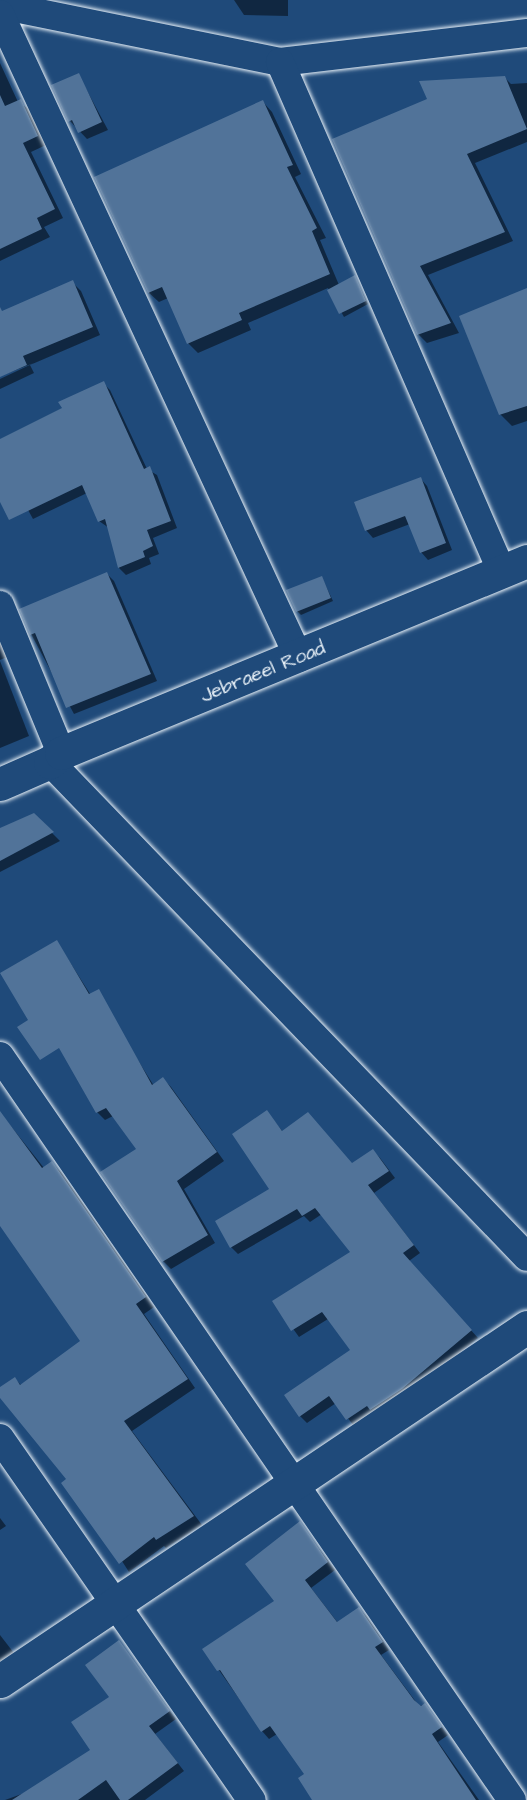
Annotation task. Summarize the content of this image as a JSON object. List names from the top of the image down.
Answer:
{
  "streets": {
    "street": ["Jebraeel Road"]
  }
}
